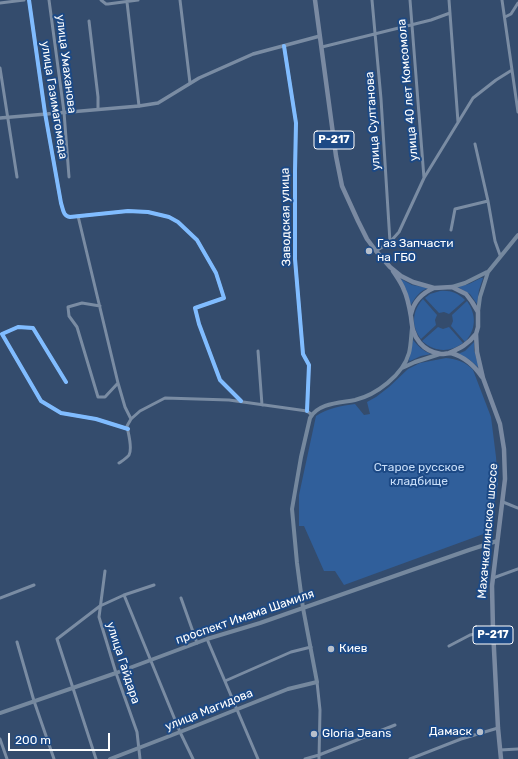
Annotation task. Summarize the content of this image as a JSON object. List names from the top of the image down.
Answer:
{
  "streets": {
    "highway": ["Р-217", "Махачкалинское шоссе"],
    "main road": ["проспект Имама Шамиля", "улица Магидова"],
    "street": [
      "улица Умаханова",
      "улица 40 лет Комсомола",
      "улица Газимагомеда",
      "улица Султанова",
      "Заводская улица",
      "улица Гайдара"
    ]
  },
  "crossings": [
    ["Р-217", "Махачкалинское шоссе"],
    ["Махачкалинское шоссе", "проспект Имама Шамиля"],
    ["проспект Имама Шамиля", "улица Гайдара"],
    ["улица Гайдара", "улица Магидова"]
  ],
  "parks": ["Старое русское кладбище"],
  "places": [
    "Газ Запчасти на ГБО",
    "Киев",
    "Дамаск",
    "Gloria Jeans"
  ],
  "scale_bar": "200 m"
}
